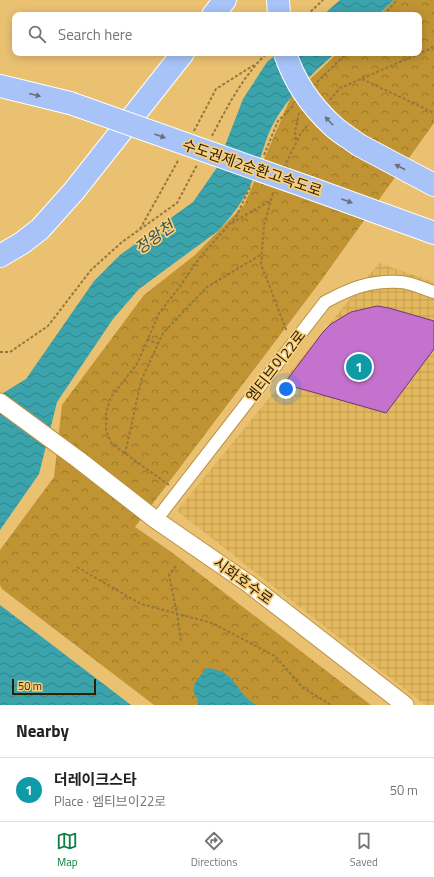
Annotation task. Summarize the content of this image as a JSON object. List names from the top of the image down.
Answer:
{
  "streets": {
    "highway": ["수도권제2순환고속도로"],
    "main road": ["시화호수로"],
    "street": ["엠티브이22로"]
  },
  "crossings": [
    ["엠티브이22로", "시화호수로"]
  ],
  "one_way": ["수도권제2순환고속도로"],
  "water": ["정왕천"],
  "scale_bar": "50 m",
  "page": {
    "search": "Search here",
    "pins": "1",
    "scale": "50 m",
    "heading": "Nearby",
    "list": [
      {
        "mark": "1",
        "name": "더레이크스타",
        "note": "Place · 엠티브이22로",
        "value": "50 m"
      }
    ],
    "nav": ["Map", "Directions", "Saved"]
  }
}
